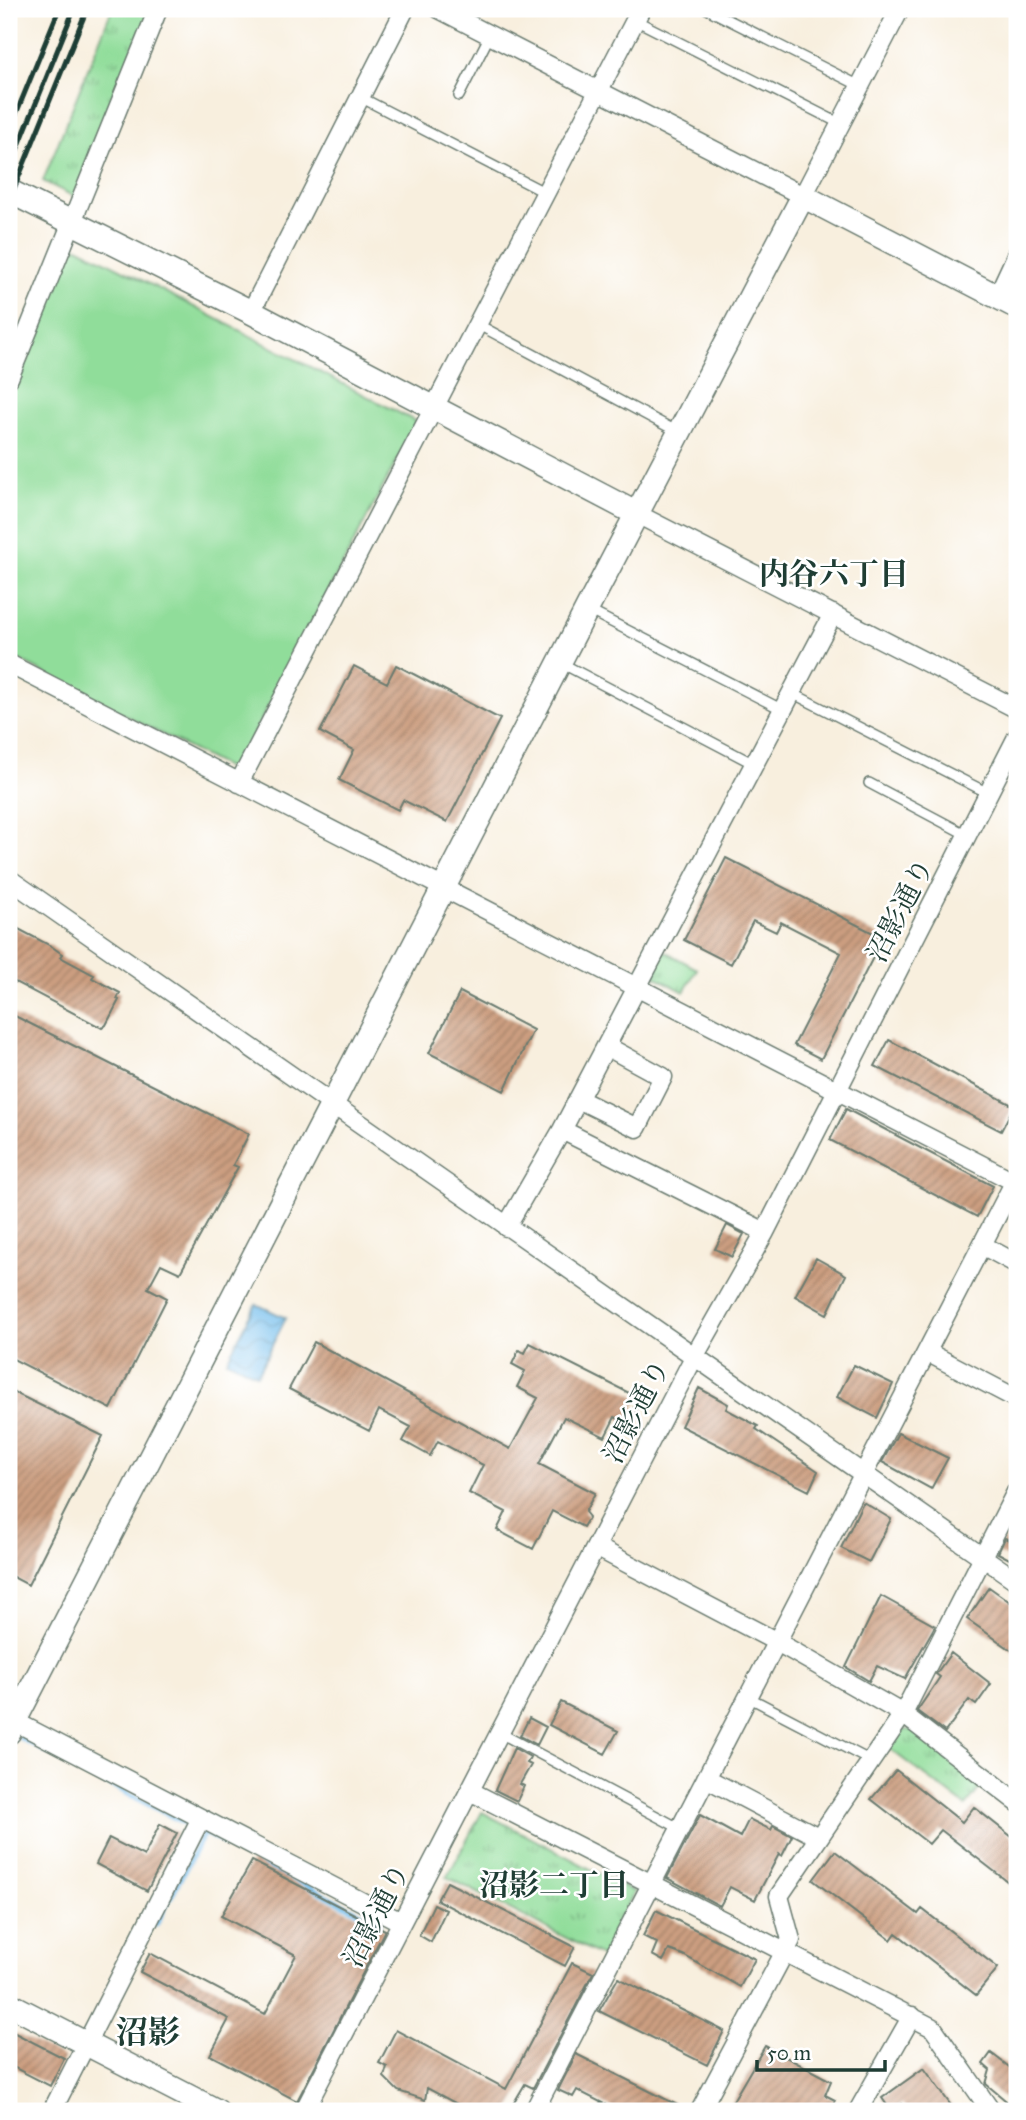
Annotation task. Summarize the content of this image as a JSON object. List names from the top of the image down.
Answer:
{
  "streets": {
    "street": ["沼影通り"]
  },
  "districts": ["内谷六丁目", "沼影二丁目", "沼影"],
  "scale_bar": "50 m"
}
